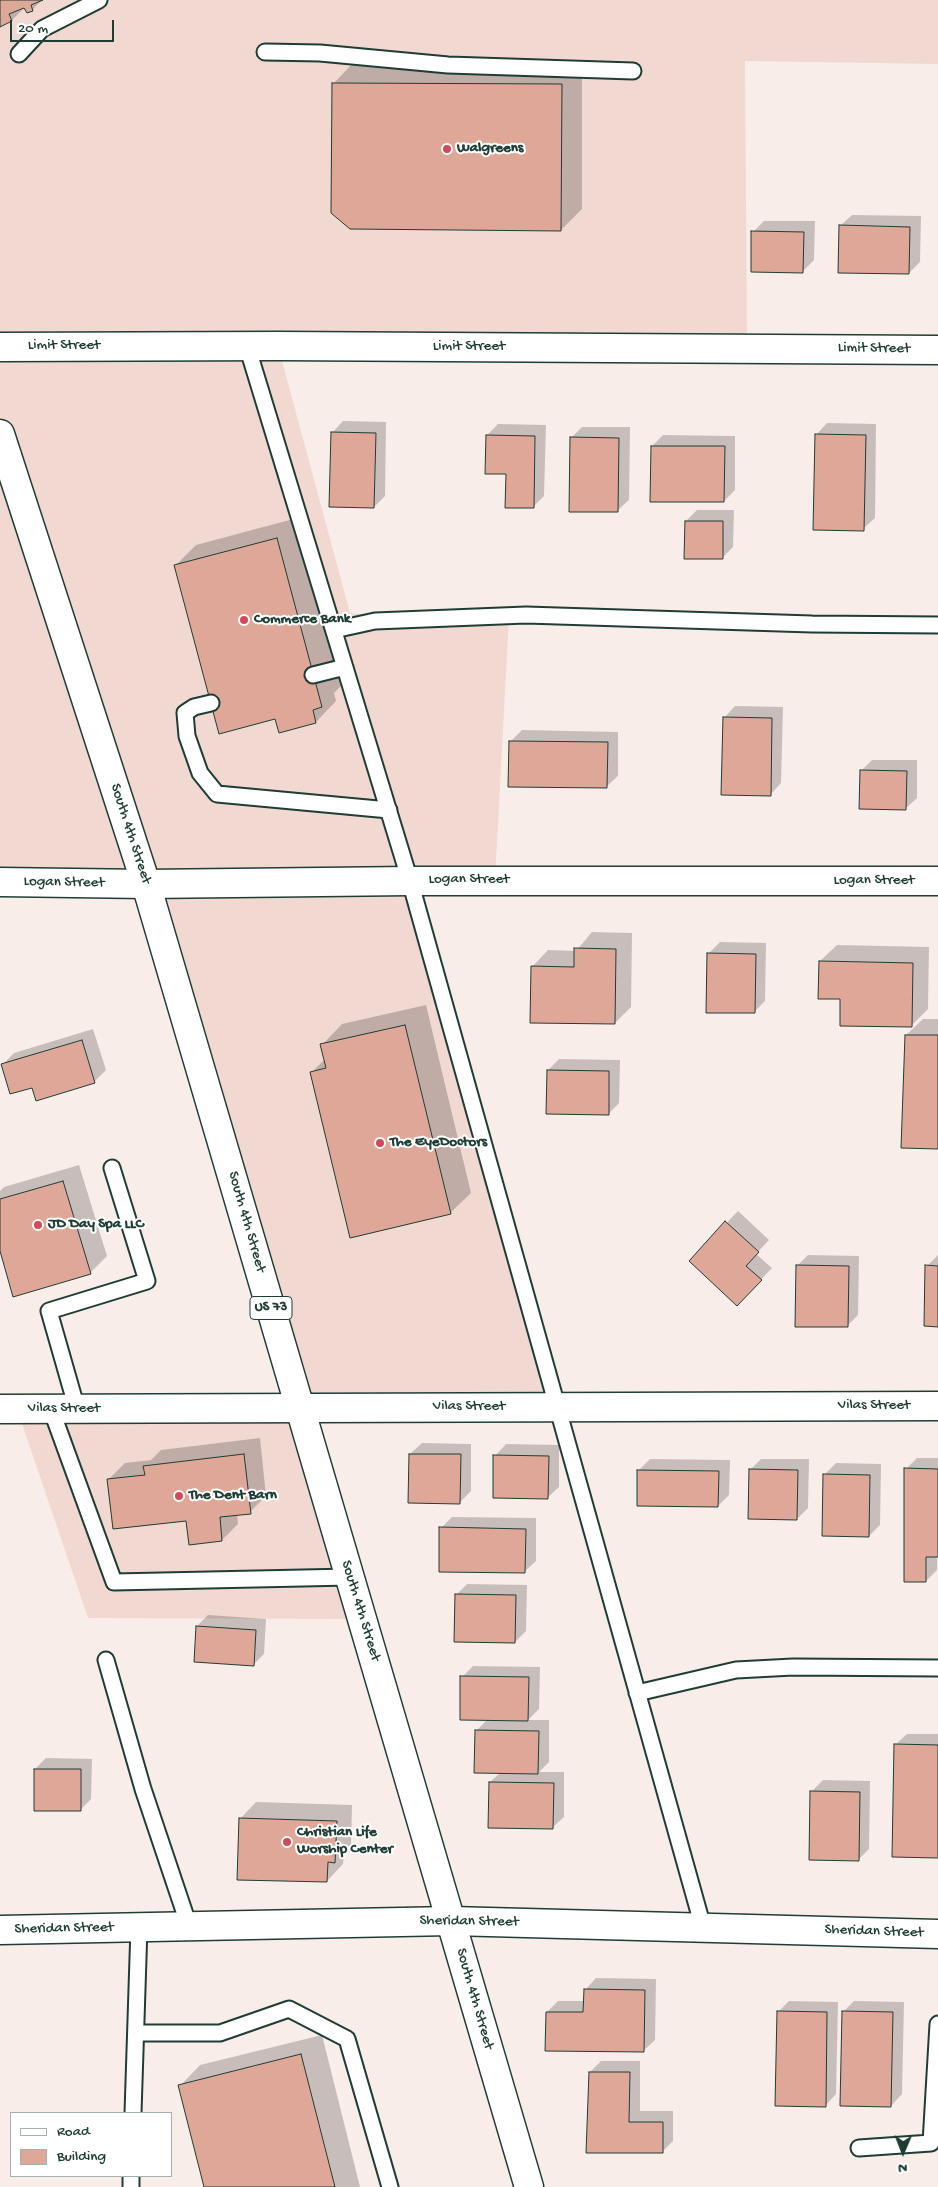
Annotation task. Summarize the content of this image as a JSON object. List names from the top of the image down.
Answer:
{
  "streets": {
    "main road": [
      "Limit Street",
      "South 4th Street",
      "Logan Street",
      "US 73",
      "Vilas Street",
      "Sheridan Street"
    ]
  },
  "crossings": [
    ["South 4th Street", "Logan Street"],
    ["South 4th Street", "Vilas Street"],
    ["South 4th Street", "Sheridan Street"]
  ],
  "places": [
    "Walgreens",
    "Commerce Bank",
    "The EyeDoctors",
    "JD Day Spa LLC",
    "The Dent Barn",
    "Christian Life Worship Center"
  ],
  "legend": ["Road", "Building"],
  "scale_bar": "20 m",
  "north": "bottom"
}
